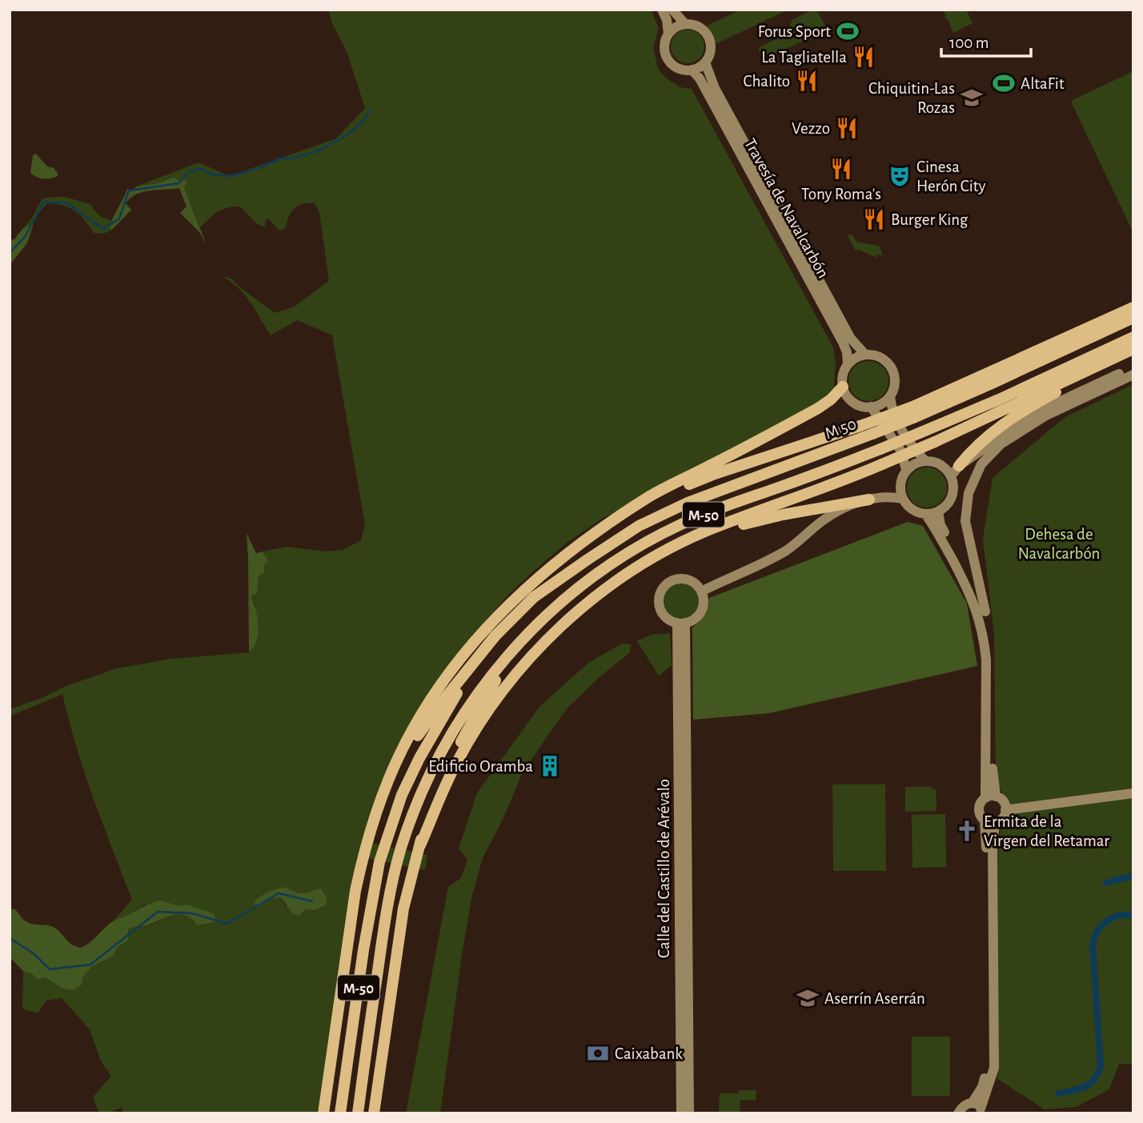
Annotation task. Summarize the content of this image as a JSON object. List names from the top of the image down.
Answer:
{
  "streets": {
    "highway": ["M 50", "M-50"],
    "street": ["Travesía de Navalcarbón", "Calle del Castillo de Arévalo"]
  },
  "crossings": [
    ["M 50", "M-50"]
  ],
  "parks": ["Dehesa de Navalcarbón"],
  "places": {
    "sports": ["Forus Sport", "AltaFit"],
    "restaurant": [
      "La Tagliatella",
      "Chalito",
      "Vezzo",
      "Tony Roma's",
      "Burger King"
    ],
    "school or university": ["Chiquitin-Las Rozas", "Aserrín Aserrán"],
    "theatre": ["Cinesa Herón City"],
    "building": ["Edificio Oramba"],
    "church": ["Ermita de la Virgen del Retamar"],
    "bank": ["Caixabank"]
  },
  "scale_bar": "100 m"
}
